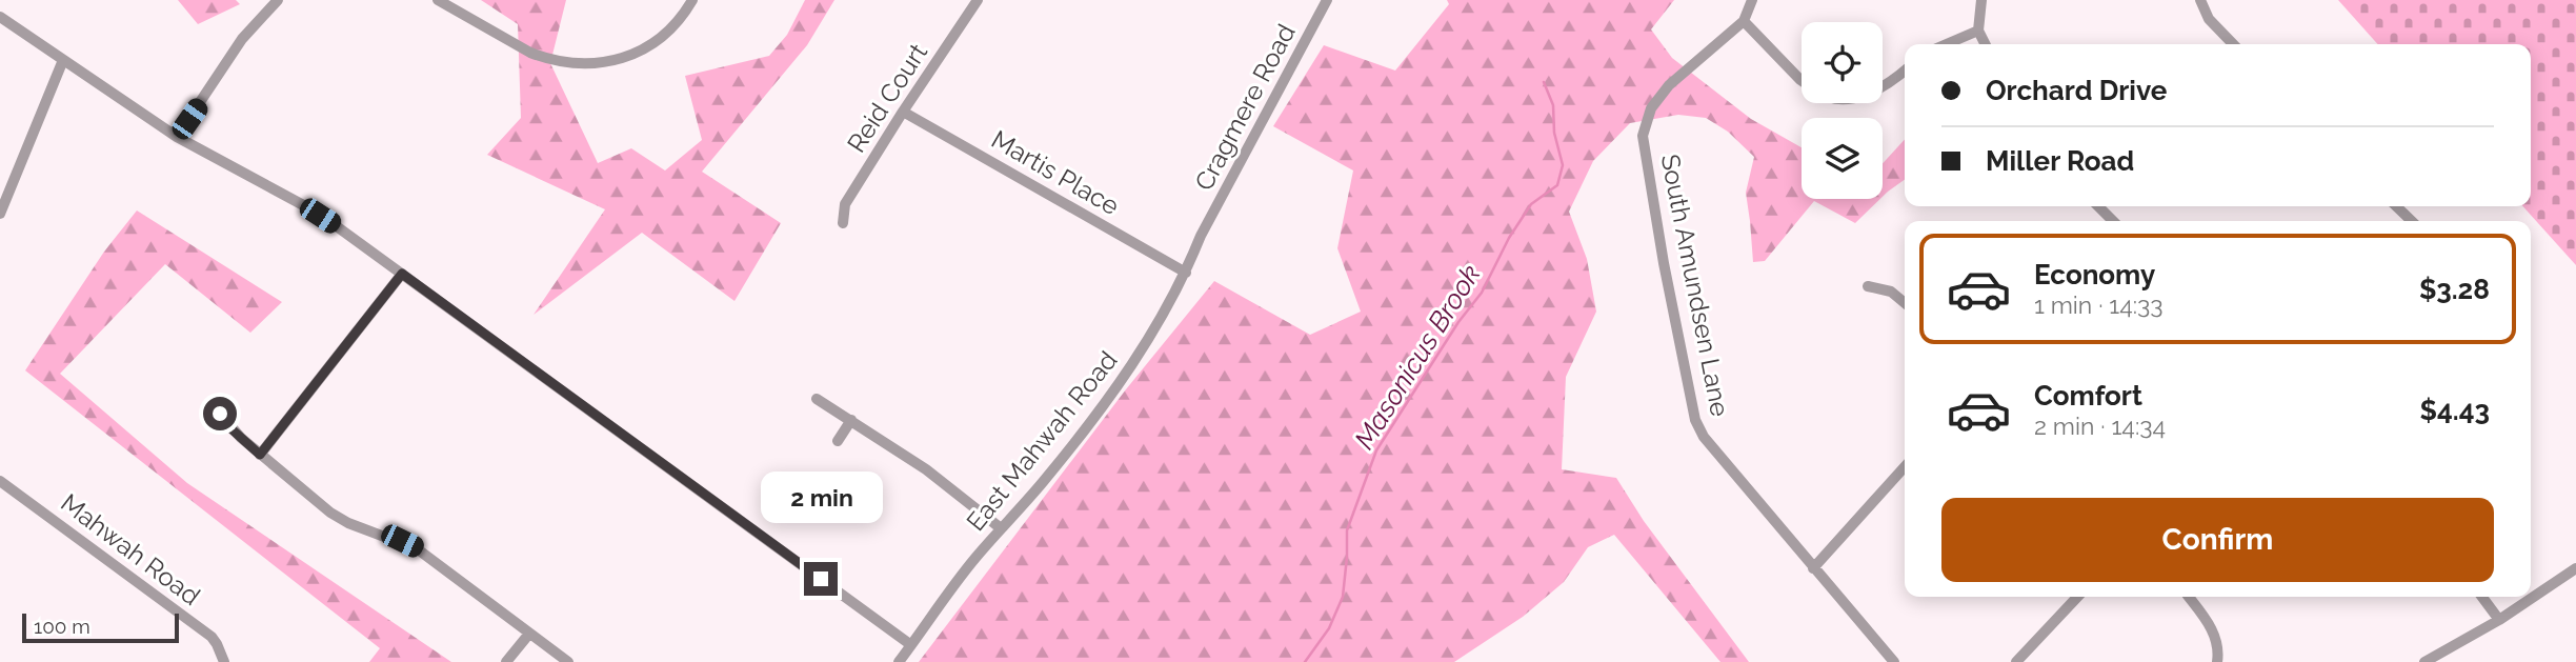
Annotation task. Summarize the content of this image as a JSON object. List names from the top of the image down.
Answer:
{
  "streets": {
    "street": [
      "Reid Court",
      "Cragmere Road",
      "Martis Place",
      "South Amundsen Lane",
      "East Mahwah Road",
      "Mahwah Road"
    ]
  },
  "crossings": [
    ["Reid Court", "Martis Place"],
    ["Cragmere Road", "East Mahwah Road"],
    ["Martis Place", "East Mahwah Road"]
  ],
  "water": ["Masonicus Brook"],
  "scale_bar": "100 m",
  "page": {
    "banner": ["Orchard Drive", "Miller Road"],
    "list": [
      {
        "name": "Economy",
        "note": "1 min · 14:33",
        "value": "$3.28"
      },
      {
        "name": "Comfort",
        "note": "2 min · 14:34",
        "value": "$4.43"
      }
    ],
    "bubble": "2 min",
    "buttons": "Confirm",
    "scale": "100 m"
  }
}
